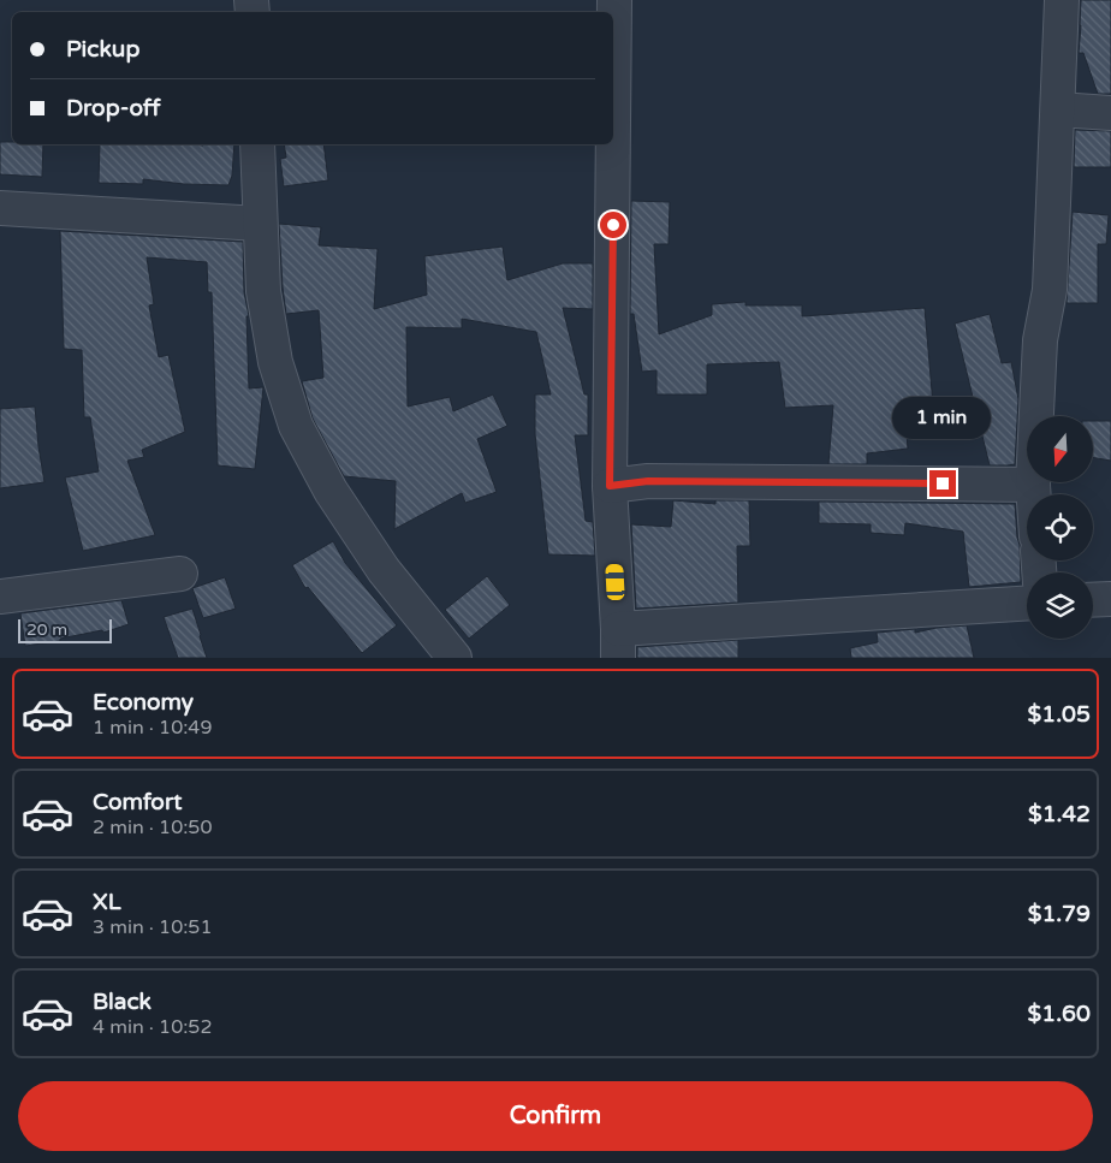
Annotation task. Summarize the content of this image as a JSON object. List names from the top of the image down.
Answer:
{
  "scale_bar": "20 m",
  "north": "bottom",
  "page": {
    "banner": ["Pickup", "Drop-off"],
    "bubble": "1 min",
    "scale": "20 m",
    "list": [
      {
        "name": "Economy",
        "note": "1 min · 10:49",
        "value": "$1.05"
      },
      {
        "name": "Comfort",
        "note": "2 min · 10:50",
        "value": "$1.42"
      },
      {
        "name": "XL",
        "note": "3 min · 10:51",
        "value": "$1.79"
      },
      {
        "name": "Black",
        "note": "4 min · 10:52",
        "value": "$1.60"
      }
    ],
    "buttons": "Confirm"
  }
}
